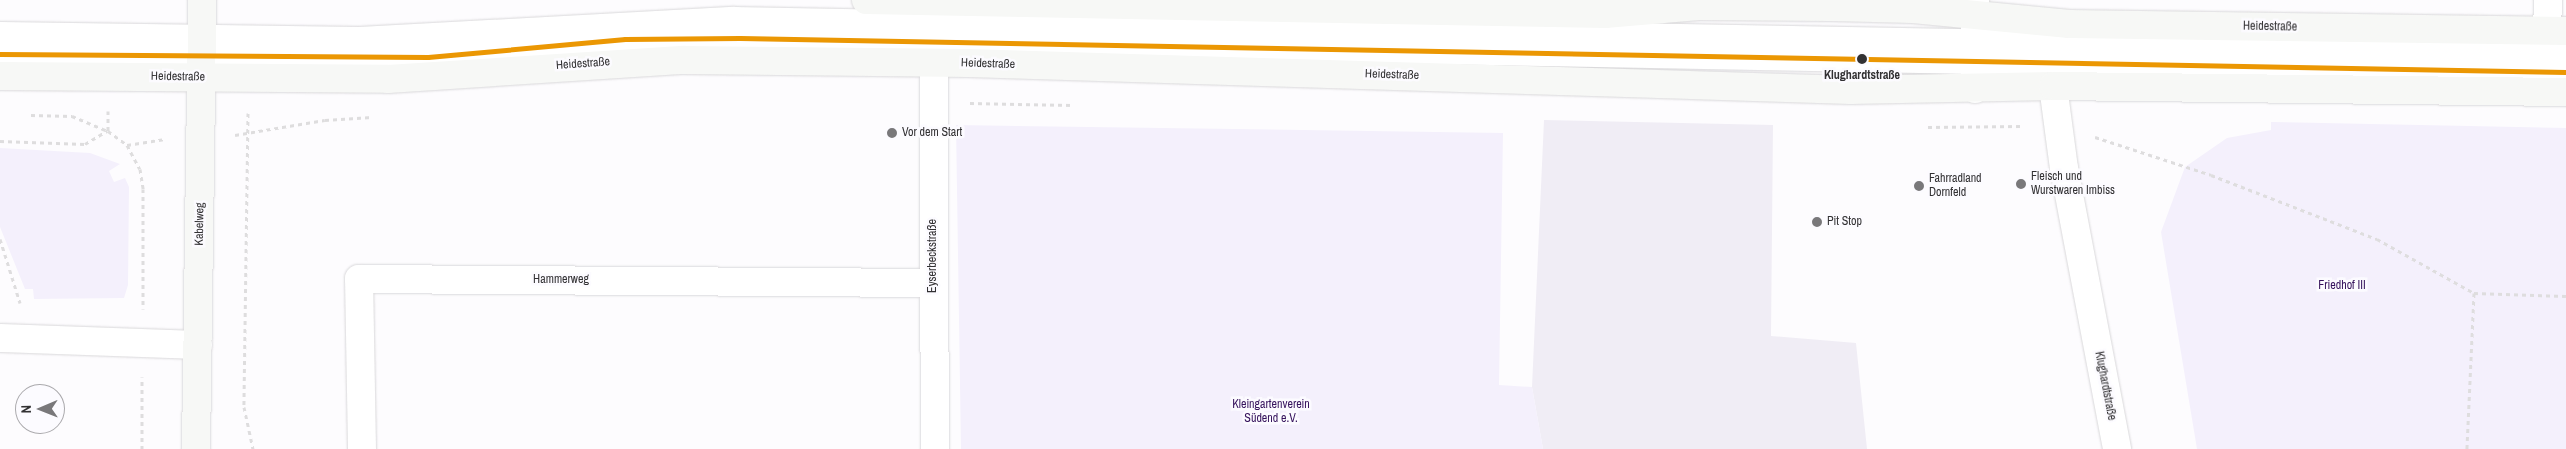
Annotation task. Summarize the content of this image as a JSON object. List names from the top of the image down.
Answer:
{
  "streets": {
    "main road": ["Heidestraße", "Kabelweg"],
    "street": ["Eyserbeckstraße", "Hammerweg", "Klughardtstraße"]
  },
  "crossings": [
    ["Heidestraße", "Kabelweg"],
    ["Heidestraße", "Eyserbeckstraße"],
    ["Heidestraße", "Klughardtstraße"],
    ["Eyserbeckstraße", "Hammerweg"]
  ],
  "parks": ["Friedhof III", "Kleingartenverein Südend e.V."],
  "places": [
    "Klughardtstraße",
    "Vor dem Start",
    "Fleisch und Wurstwaren Imbiss",
    "Fahrradland Dornfeld",
    "Pit Stop"
  ],
  "north": "left"
}
